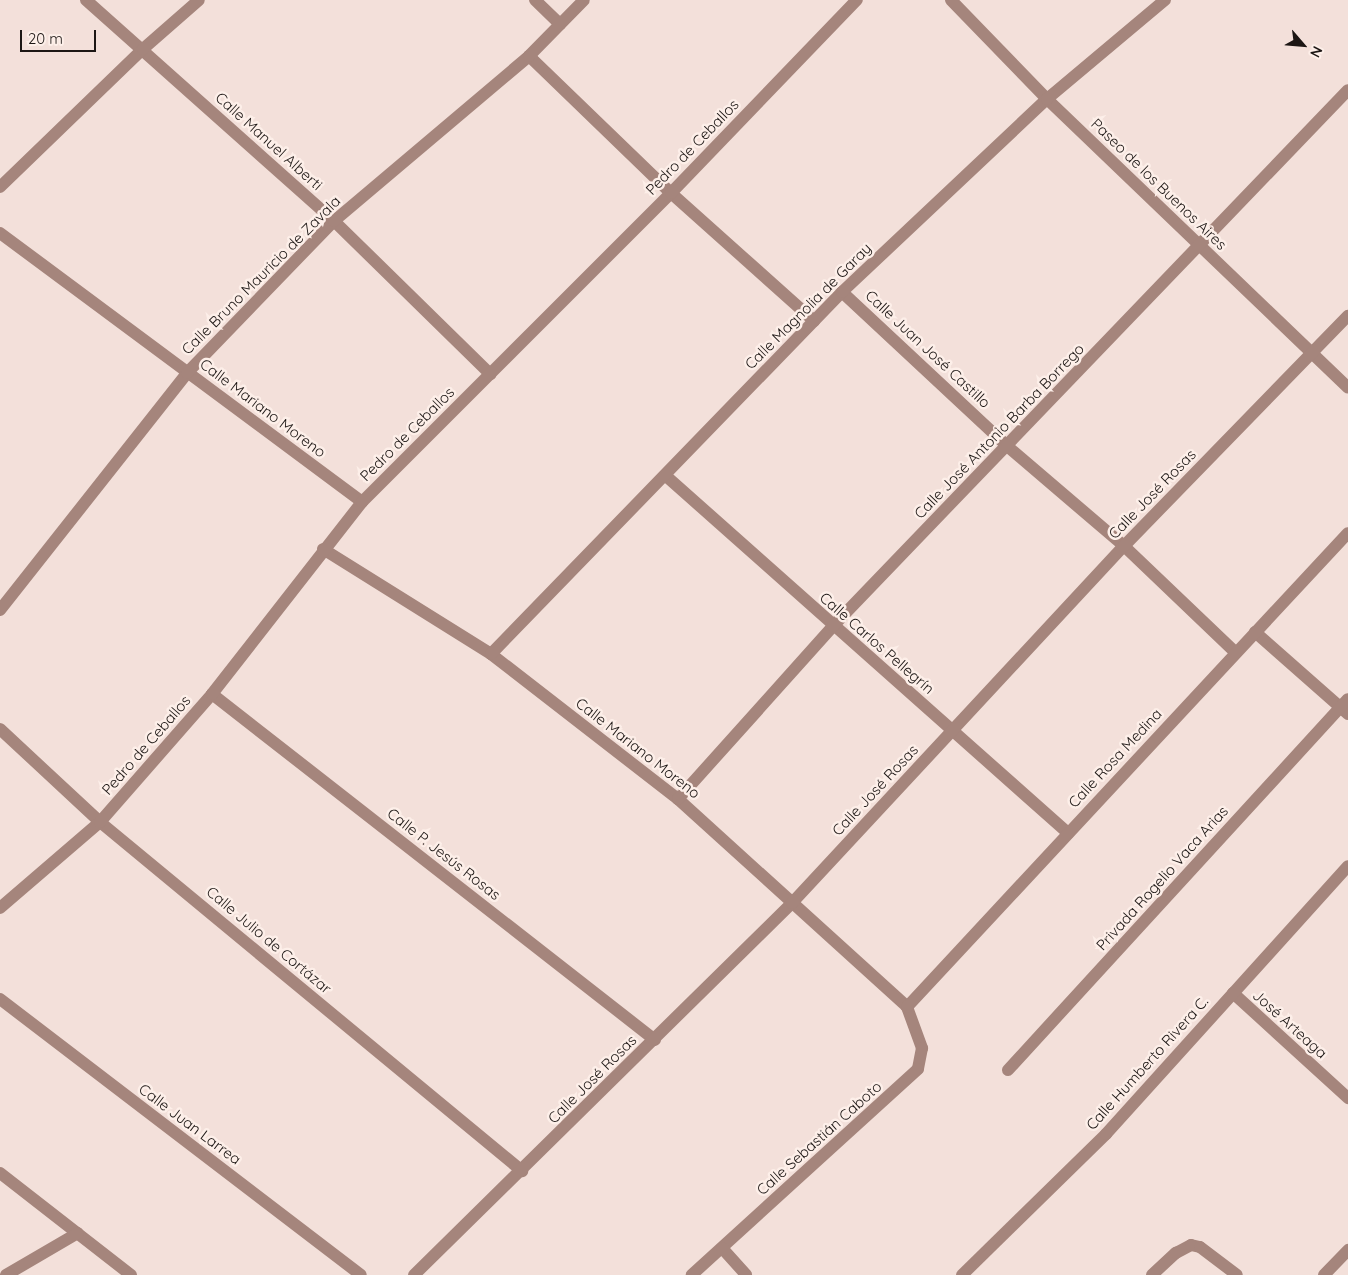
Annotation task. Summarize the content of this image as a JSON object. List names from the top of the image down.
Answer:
{
  "streets": {
    "street": [
      "Calle Manuel Alberti",
      "Pedro de Ceballos",
      "Paseo de los Buenos Aires",
      "Calle Bruno Mauricio de Zavala",
      "Calle Magnolia de Garay",
      "Calle Juan José Castillo",
      "Calle Mariano Moreno",
      "Calle José Antonio Barba Borrego",
      "Calle José Rosas",
      "Calle Carlos Pellegrín",
      "Calle Rosa Medina",
      "Calle P. Jesús Rosas",
      "Privada Rogelio Vaca Arias",
      "Calle Julio de Cortázar",
      "José Arteaga",
      "Calle Humberto Rivera C.",
      "Calle Juan Larrea",
      "Calle Sebastián Caboto"
    ]
  },
  "crossings": [
    ["Calle Manuel Alberti", "Pedro de Ceballos"],
    ["Calle Manuel Alberti", "Calle Bruno Mauricio de Zavala"],
    ["Pedro de Ceballos", "Calle Mariano Moreno"],
    ["Pedro de Ceballos", "Calle P. Jesús Rosas"],
    ["Pedro de Ceballos", "Calle Julio de Cortázar"],
    ["Paseo de los Buenos Aires", "Calle Magnolia de Garay"],
    ["Paseo de los Buenos Aires", "Calle José Antonio Barba Borrego"],
    ["Paseo de los Buenos Aires", "Calle José Rosas"],
    ["Calle Bruno Mauricio de Zavala", "Calle Mariano Moreno"],
    ["Calle Magnolia de Garay", "Calle Juan José Castillo"],
    ["Calle Magnolia de Garay", "Calle Mariano Moreno"],
    ["Calle Magnolia de Garay", "Calle Carlos Pellegrín"],
    ["Calle Juan José Castillo", "Calle José Antonio Barba Borrego"],
    ["Calle Juan José Castillo", "Calle José Rosas"],
    ["Calle Juan José Castillo", "Calle Rosa Medina"],
    ["Calle Mariano Moreno", "Calle José Antonio Barba Borrego"],
    ["Calle Mariano Moreno", "Calle José Rosas"],
    ["Calle Mariano Moreno", "Calle Rosa Medina"],
    ["Calle Mariano Moreno", "Calle Sebastián Caboto"],
    ["Calle José Antonio Barba Borrego", "Calle Carlos Pellegrín"],
    ["Calle José Rosas", "Calle Carlos Pellegrín"],
    ["Calle José Rosas", "Calle P. Jesús Rosas"],
    ["Calle José Rosas", "Calle Julio de Cortázar"],
    ["Calle Carlos Pellegrín", "Calle Rosa Medina"],
    ["Calle Rosa Medina", "Calle Sebastián Caboto"],
    ["José Arteaga", "Calle Humberto Rivera C."]
  ],
  "scale_bar": "20 m",
  "north": "bottom right"
}
